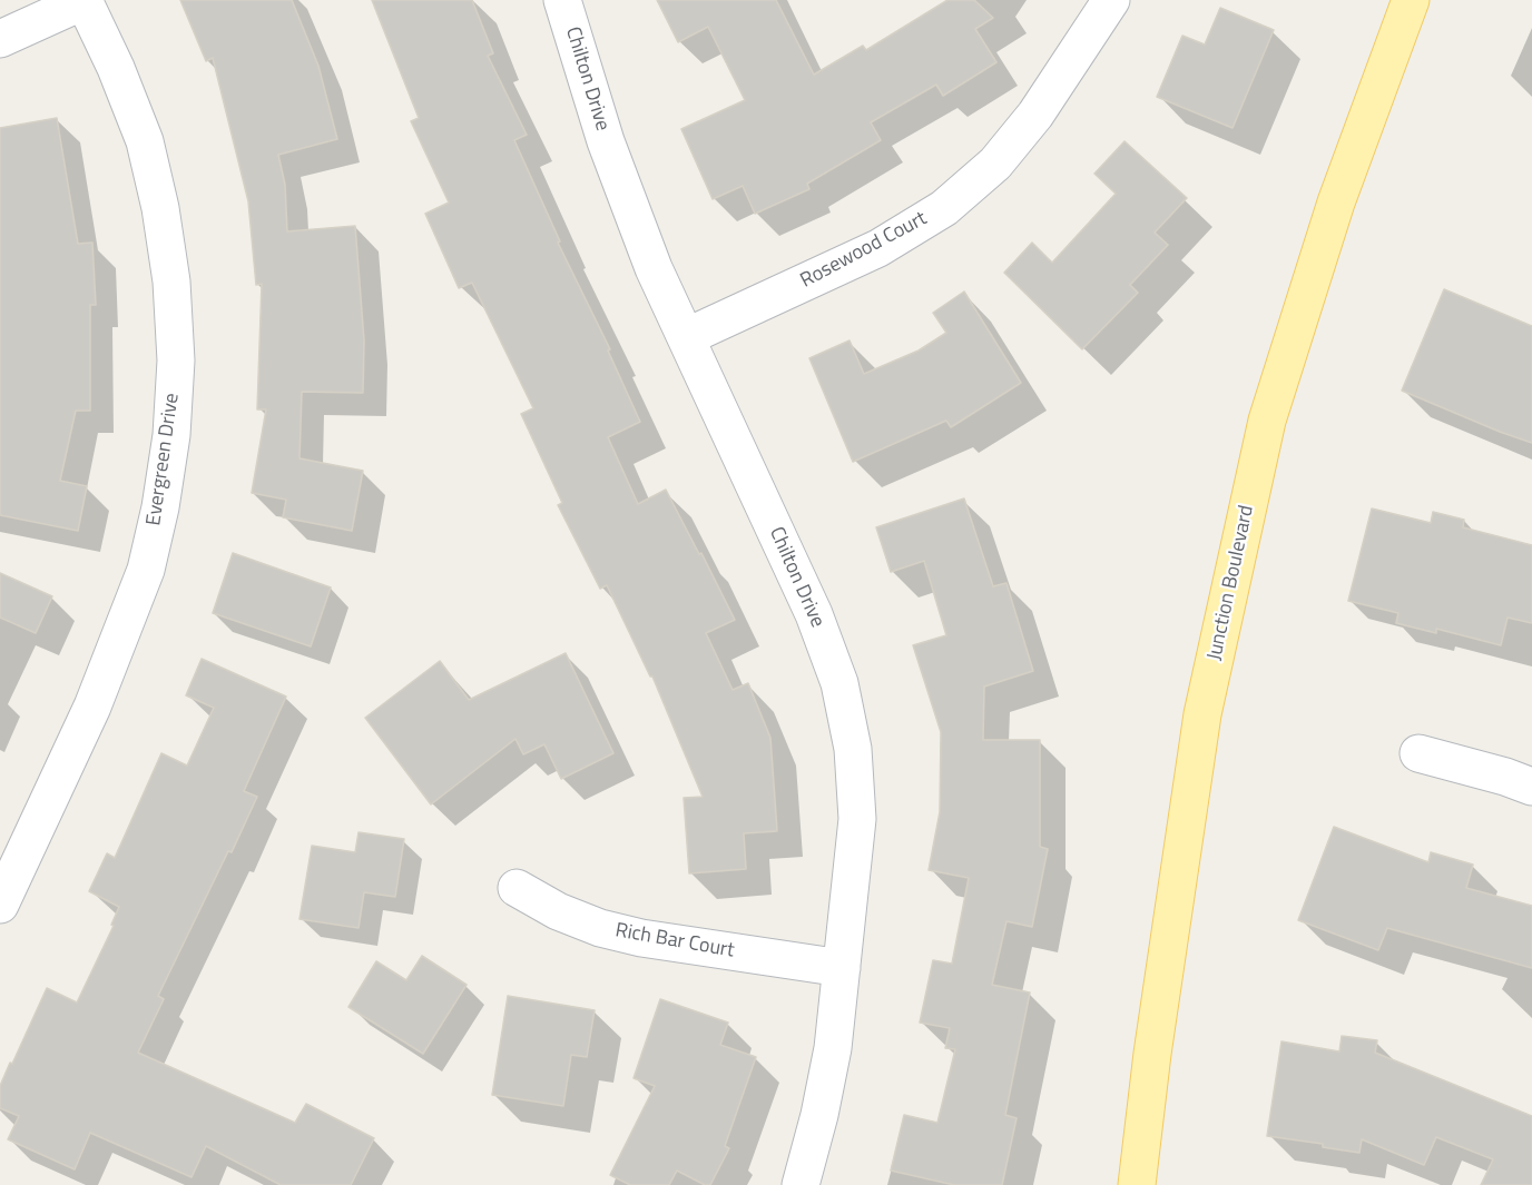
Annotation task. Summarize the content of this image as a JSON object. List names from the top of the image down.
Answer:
{
  "streets": {
    "main road": ["Junction Boulevard"],
    "street": [
      "Chilton Drive",
      "Rosewood Court",
      "Evergreen Drive",
      "Rich Bar Court"
    ]
  },
  "crossings": [
    ["Chilton Drive", "Rosewood Court"],
    ["Chilton Drive", "Rich Bar Court"]
  ]
}
